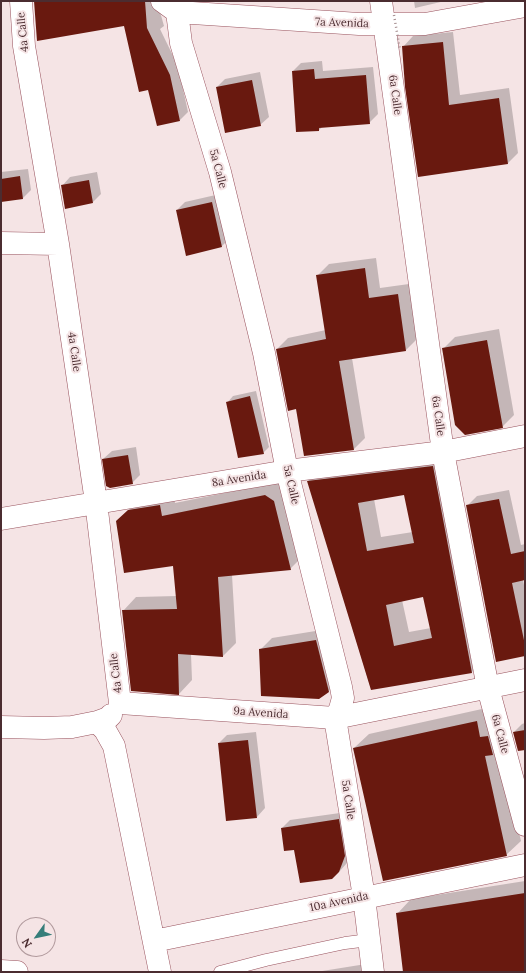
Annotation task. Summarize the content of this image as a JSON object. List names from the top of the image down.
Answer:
{
  "streets": {
    "street": [
      "7a Avenida",
      "4a Calle",
      "6a Calle",
      "5a Calle",
      "8a Avenida",
      "9a Avenida",
      "10a Avenida"
    ]
  },
  "crossings": [
    ["7a Avenida", "6a Calle"],
    ["7a Avenida", "5a Calle"],
    ["4a Calle", "8a Avenida"],
    ["4a Calle", "9a Avenida"],
    ["6a Calle", "8a Avenida"],
    ["6a Calle", "9a Avenida"],
    ["5a Calle", "8a Avenida"],
    ["5a Calle", "9a Avenida"],
    ["5a Calle", "10a Avenida"]
  ],
  "north": "bottom left"
}
